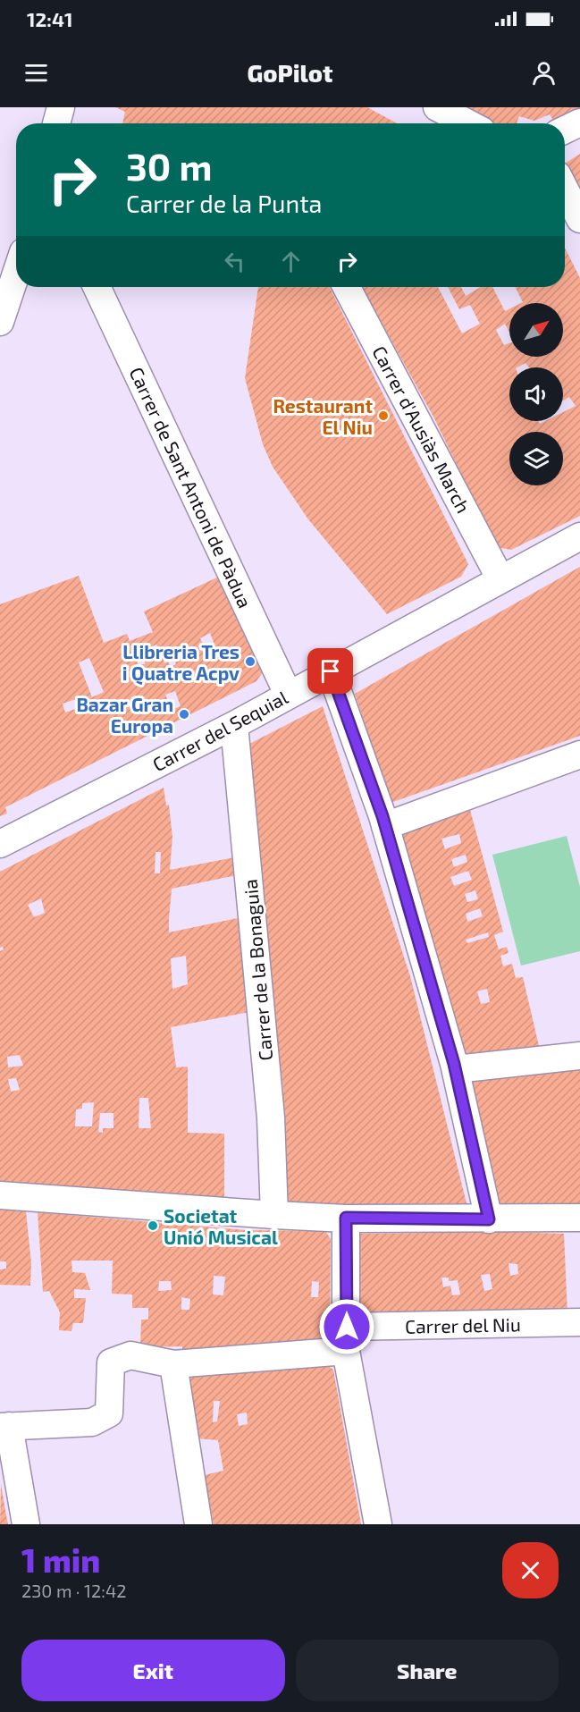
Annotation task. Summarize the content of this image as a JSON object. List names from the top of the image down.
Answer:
{
  "streets": {
    "street": [
      "Carrer d'Ausiàs March",
      "Carrer de Sant Antoni de Pàdua",
      "Carrer del Sequial",
      "Carrer de la Bonaguia",
      "Carrer del Niu"
    ]
  },
  "crossings": [
    ["Carrer d'Ausiàs March", "Carrer del Sequial"],
    ["Carrer de Sant Antoni de Pàdua", "Carrer del Sequial"],
    ["Carrer del Sequial", "Carrer de la Bonaguia"]
  ],
  "places": [
    "Restaurant El Niu",
    "Llibreria Tres i Quatre Acpv",
    "Bazar Gran Europa",
    "Societat Unió Musical"
  ],
  "north": "top right",
  "page": {
    "status": "12:41",
    "header": "GoPilot",
    "turn": ["30 m", "Carrer de la Punta"],
    "heading": ["1 min", "230 m · 12:42"],
    "buttons": ["Exit", "Share"]
  }
}
